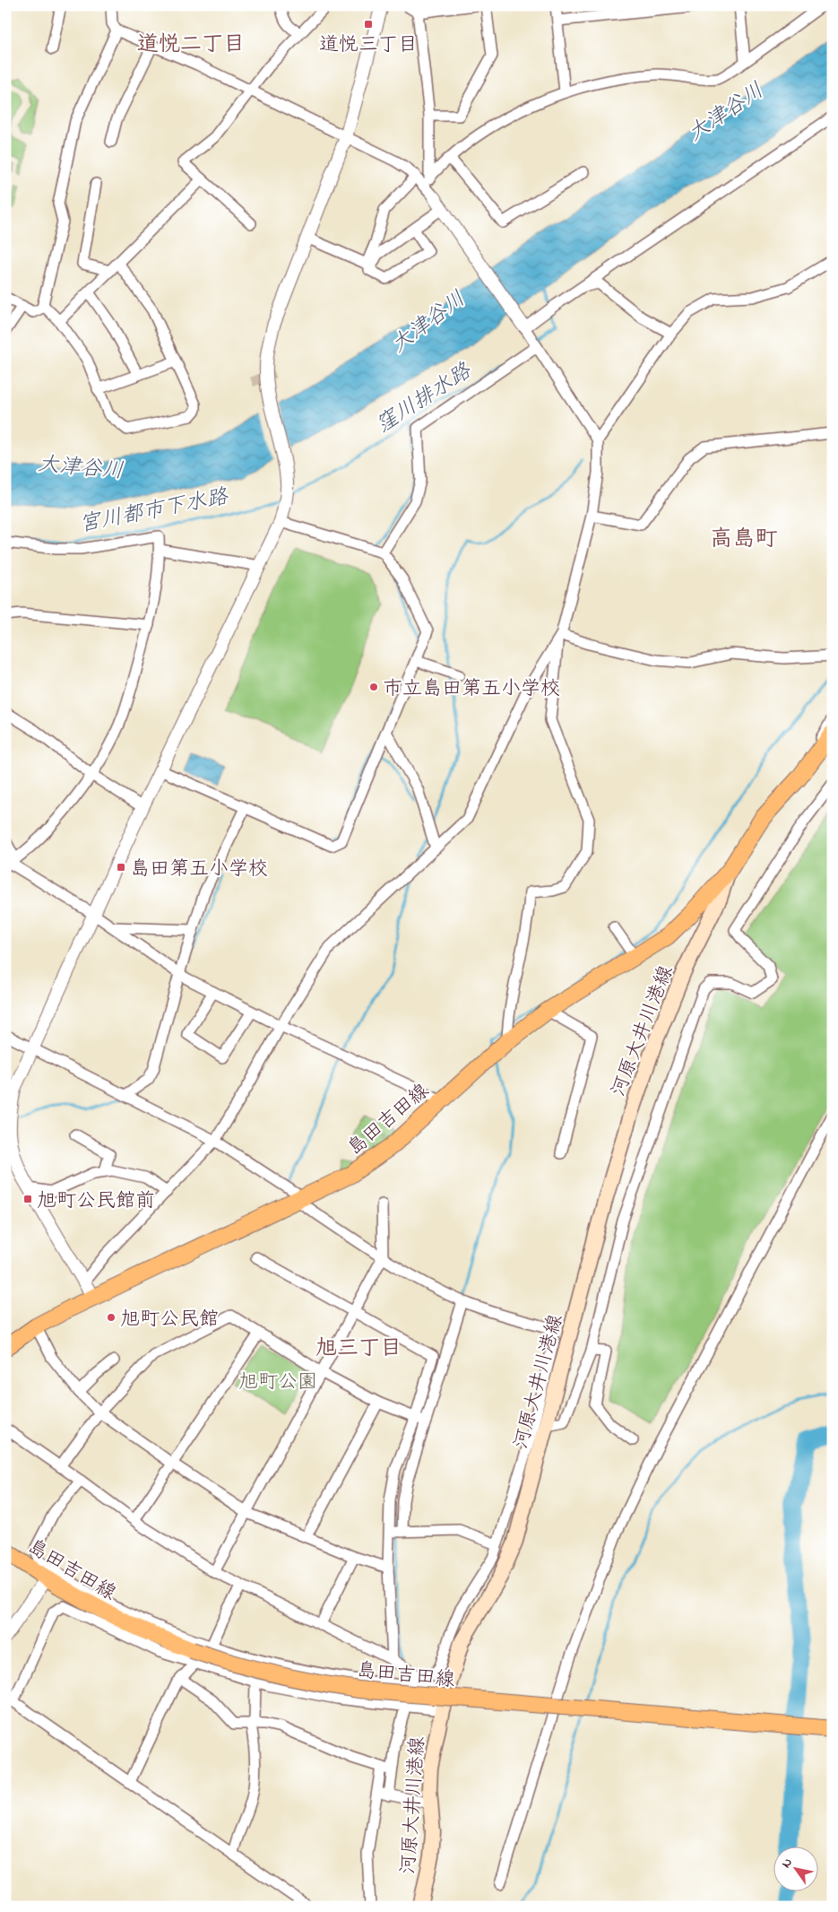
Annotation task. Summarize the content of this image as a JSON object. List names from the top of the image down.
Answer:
{
  "streets": {
    "main road": ["河原大井川港線", "島田吉田線"]
  },
  "crossings": [
    ["河原大井川港線", "島田吉田線"]
  ],
  "districts": ["道悦二丁目", "高島町", "旭三丁目"],
  "water": ["大津谷川", "窪川排水路", "宮川都市下水路"],
  "parks": ["旭町公園"],
  "places": {
    "transit": ["道悦三丁目", "島田第五小学校", "旭町公民館前"],
    "other": ["市立島田第五小学校", "旭町公民館"]
  },
  "north": "top left"
}
